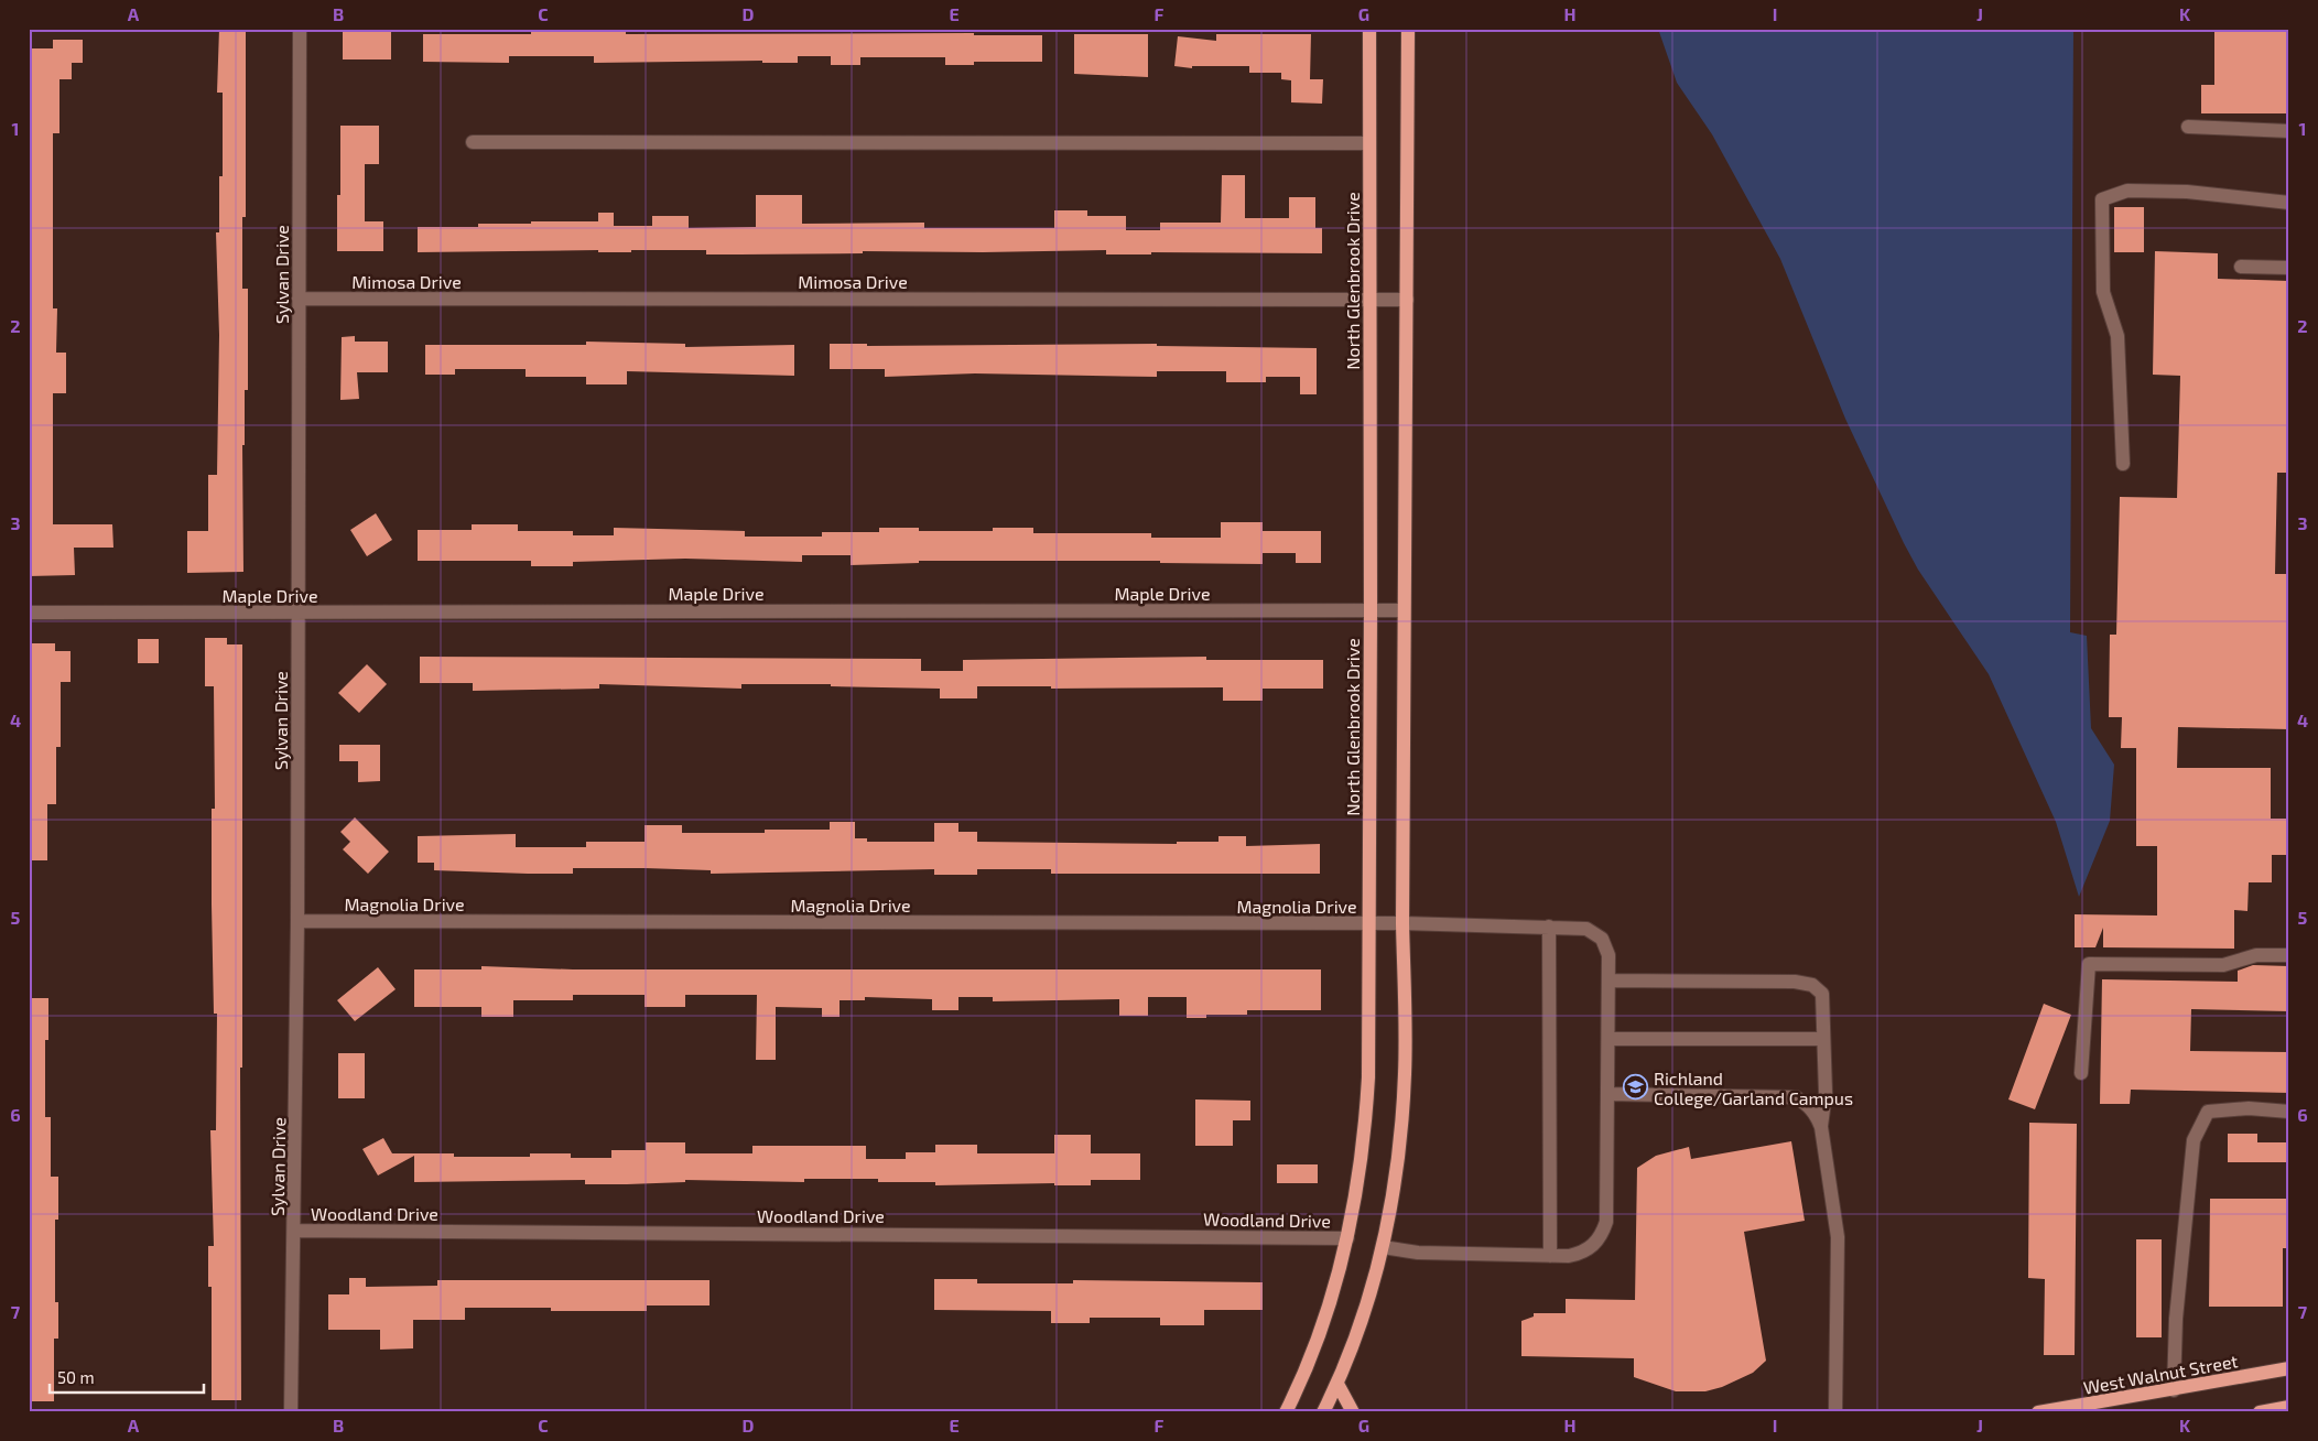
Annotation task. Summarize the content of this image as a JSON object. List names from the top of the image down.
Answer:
{
  "streets": {
    "main road": ["North Glenbrook Drive", "West Walnut Street"],
    "street": [
      "Sylvan Drive",
      "Mimosa Drive",
      "Maple Drive",
      "Magnolia Drive",
      "Woodland Drive"
    ]
  },
  "crossings": [
    ["Sylvan Drive", "Mimosa Drive"],
    ["Sylvan Drive", "Maple Drive"],
    ["Sylvan Drive", "Magnolia Drive"],
    ["Sylvan Drive", "Woodland Drive"],
    ["Mimosa Drive", "North Glenbrook Drive"],
    ["North Glenbrook Drive", "Maple Drive"],
    ["North Glenbrook Drive", "Magnolia Drive"],
    ["North Glenbrook Drive", "Woodland Drive"]
  ],
  "places": {
    "school or university": ["Richland College/Garland Campus"]
  },
  "scale_bar": "50 m",
  "grid": {
    "columns": [
      "A",
      "B",
      "C",
      "D",
      "E",
      "F",
      "G",
      "H",
      "I",
      "J",
      "K"
    ],
    "rows": [
      "1",
      "2",
      "3",
      "4",
      "5",
      "6",
      "7"
    ]
  }
}
